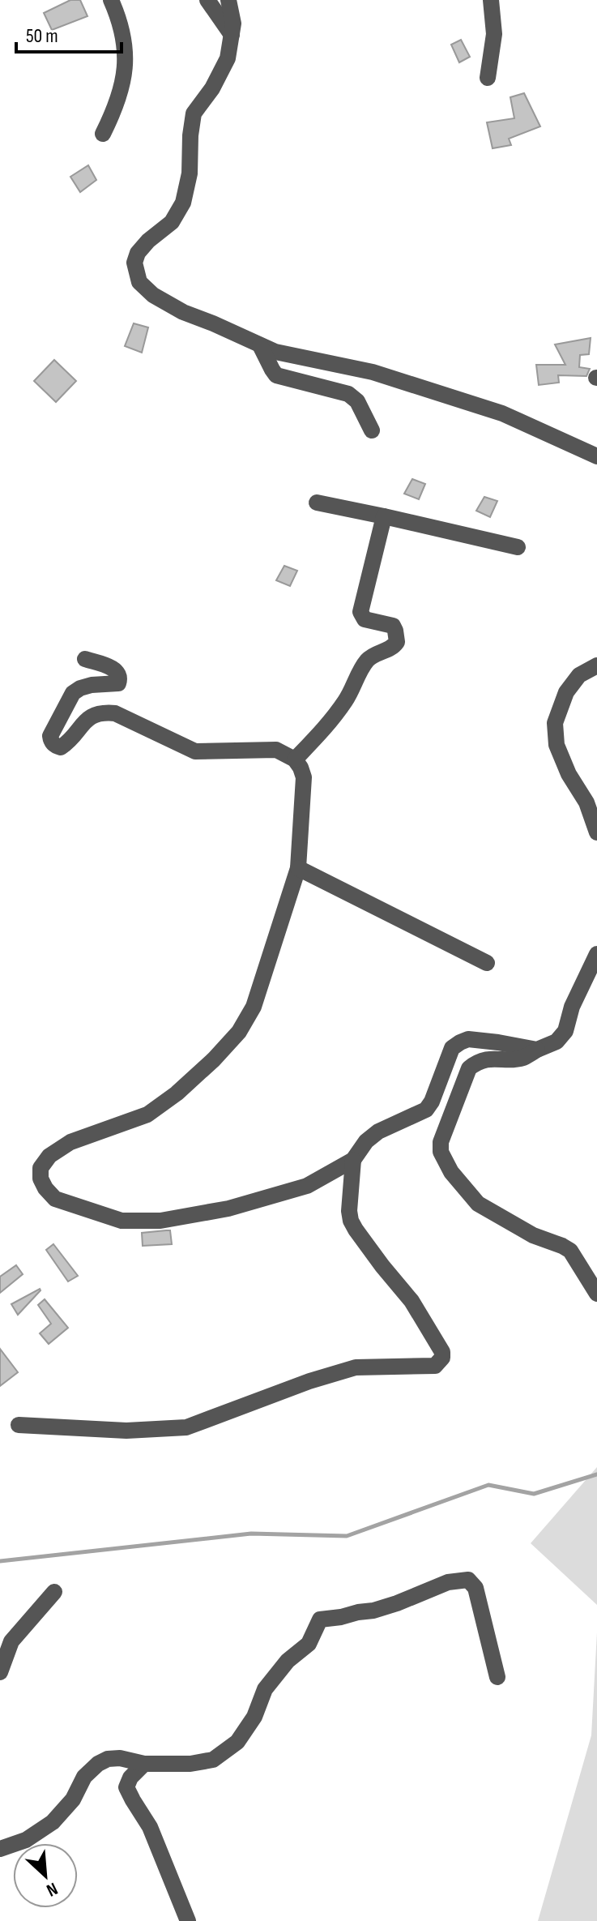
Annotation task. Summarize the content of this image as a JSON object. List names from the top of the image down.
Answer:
{
  "scale_bar": "50 m",
  "north": "bottom right"
}
